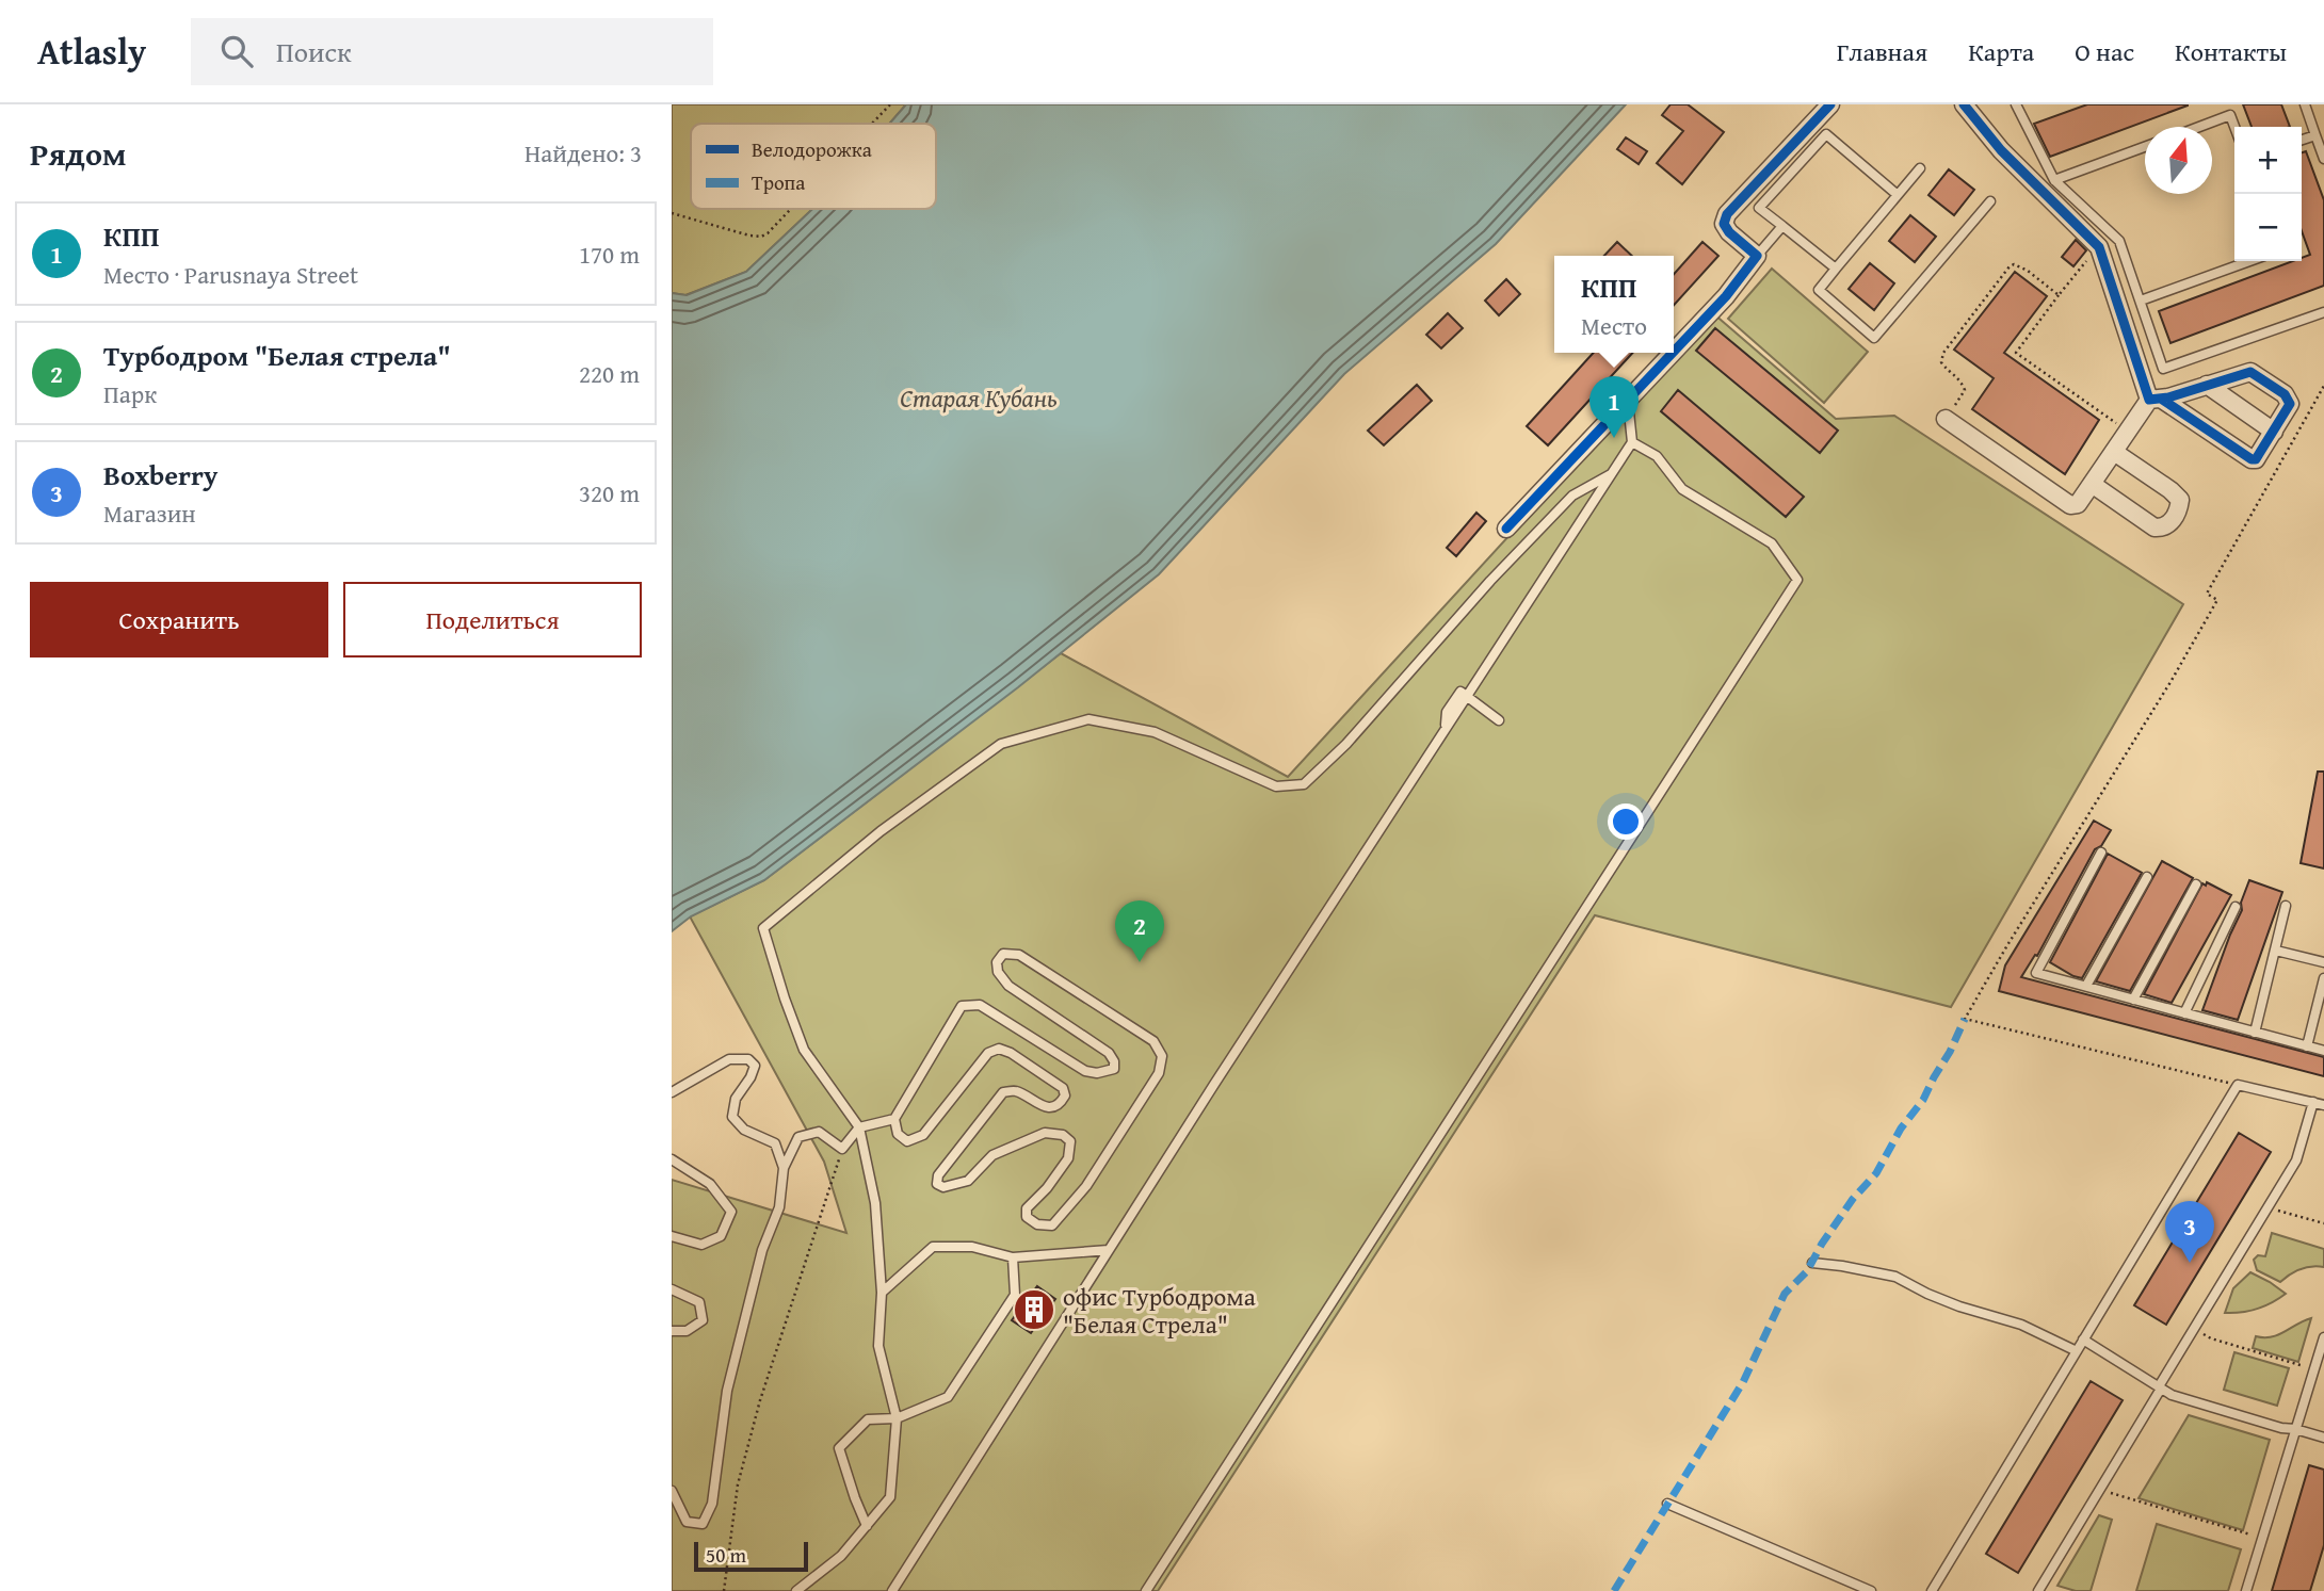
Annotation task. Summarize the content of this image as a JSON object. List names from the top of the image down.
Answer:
{
  "water": ["Старая Кубань"],
  "places": {
    "building": ["офис Турбодрома \"Белая Стрела\""]
  },
  "legend": ["Велодорожка", "Тропа"],
  "scale_bar": "50 m",
  "north": "top",
  "page": {
    "header": "Atlasly",
    "search": "Поиск",
    "nav": [
      "Главная",
      "Карта",
      "О нас",
      "Контакты"
    ],
    "heading": ["Рядом", "Найдено: 3"],
    "map_buttons": ["+", "−"],
    "list": [
      {
        "mark": "1",
        "name": "КПП",
        "note": "Место · Parusnaya Street",
        "value": "170 m"
      },
      {
        "mark": "2",
        "name": "Турбодром \"Белая стрела\"",
        "note": "Парк",
        "value": "220 m"
      },
      {
        "mark": "3",
        "name": "Boxberry",
        "note": "Магазин",
        "value": "320 m"
      }
    ],
    "popup": ["КПП", "Место"],
    "pins": ["1", "2", "3"],
    "buttons": ["Сохранить", "Поделиться"],
    "scale": "50 m"
  }
}
